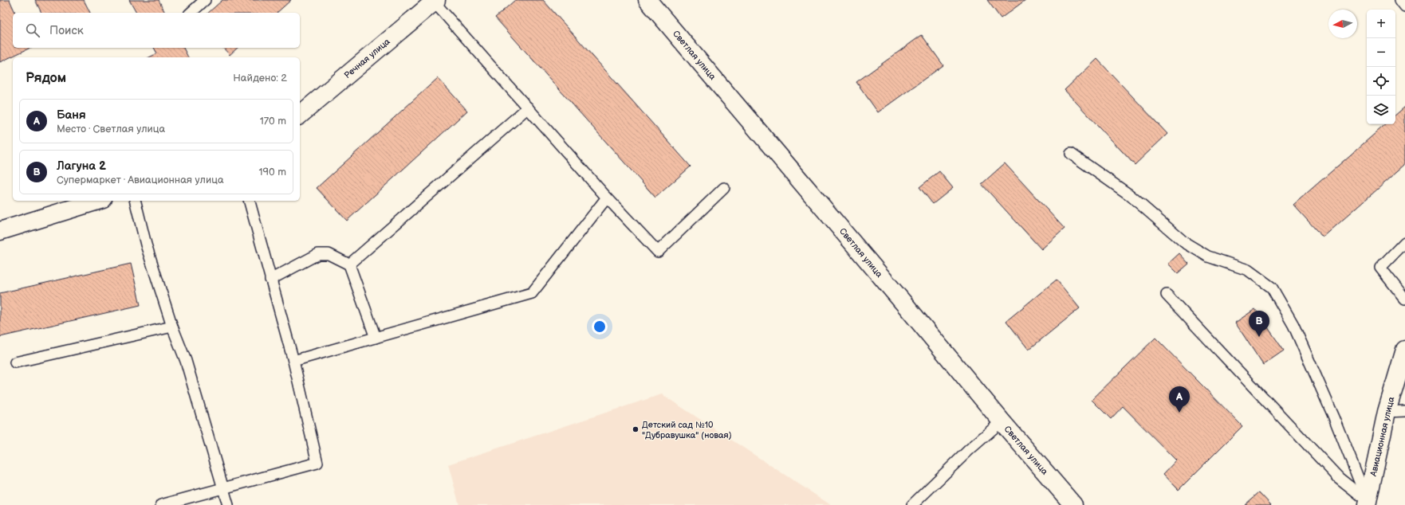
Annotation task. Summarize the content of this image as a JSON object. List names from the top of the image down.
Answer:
{
  "streets": {
    "street": ["Светлая улица", "Речная улица", "Авиационная улица"]
  },
  "places": ["Детский сад №10 \"Дубравушка\" (новая)"],
  "north": "left",
  "page": {
    "map_buttons": ["+", "−"],
    "search": "Поиск",
    "heading": ["Рядом", "Найдено: 2"],
    "list": [
      {
        "mark": "A",
        "name": "Баня",
        "note": "Место · Светлая улица",
        "value": "170 m"
      },
      {
        "mark": "B",
        "name": "Лагуна 2",
        "note": "Супермаркет · Авиационная улица",
        "value": "190 m"
      }
    ],
    "pins": ["B", "A"]
  }
}
